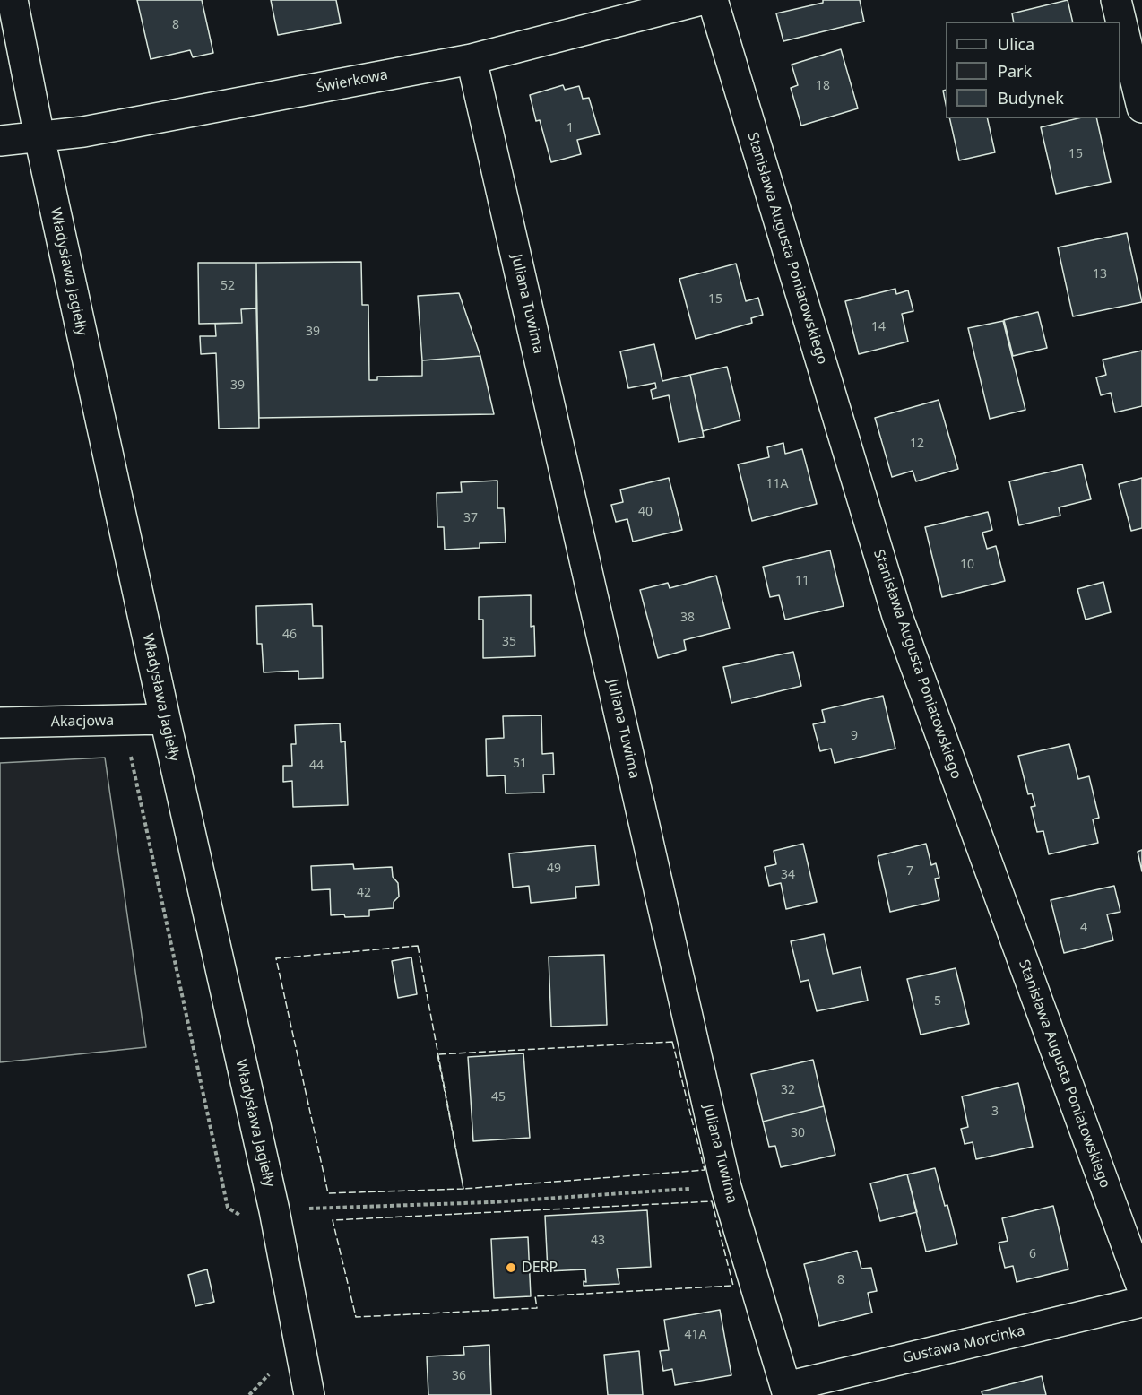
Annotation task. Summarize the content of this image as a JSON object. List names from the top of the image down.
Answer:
{
  "streets": {
    "street": [
      "Świerkowa",
      "Stanisława Augusta Poniatowskiego",
      "Władysława Jagiełły",
      "Juliana Tuwima",
      "Akacjowa",
      "Gustawa Morcinka"
    ]
  },
  "crossings": [
    ["Świerkowa", "Władysława Jagiełły"],
    ["Świerkowa", "Juliana Tuwima"],
    ["Władysława Jagiełły", "Akacjowa"],
    ["Juliana Tuwima", "Gustawa Morcinka"]
  ],
  "places": ["DERP"],
  "house_numbers": [
    "8",
    "18",
    "1",
    "15",
    "13",
    "52",
    "15",
    "14",
    "39",
    "39",
    "12",
    "11A",
    "40",
    "37",
    "10",
    "11",
    "38",
    "46",
    "35",
    "9",
    "51",
    "44",
    "49",
    "7",
    "34",
    "42",
    "4",
    "5",
    "32",
    "45",
    "3",
    "30",
    "43",
    "6",
    "8",
    "41A",
    "36"
  ],
  "legend": ["Ulica", "Park", "Budynek"]
}
